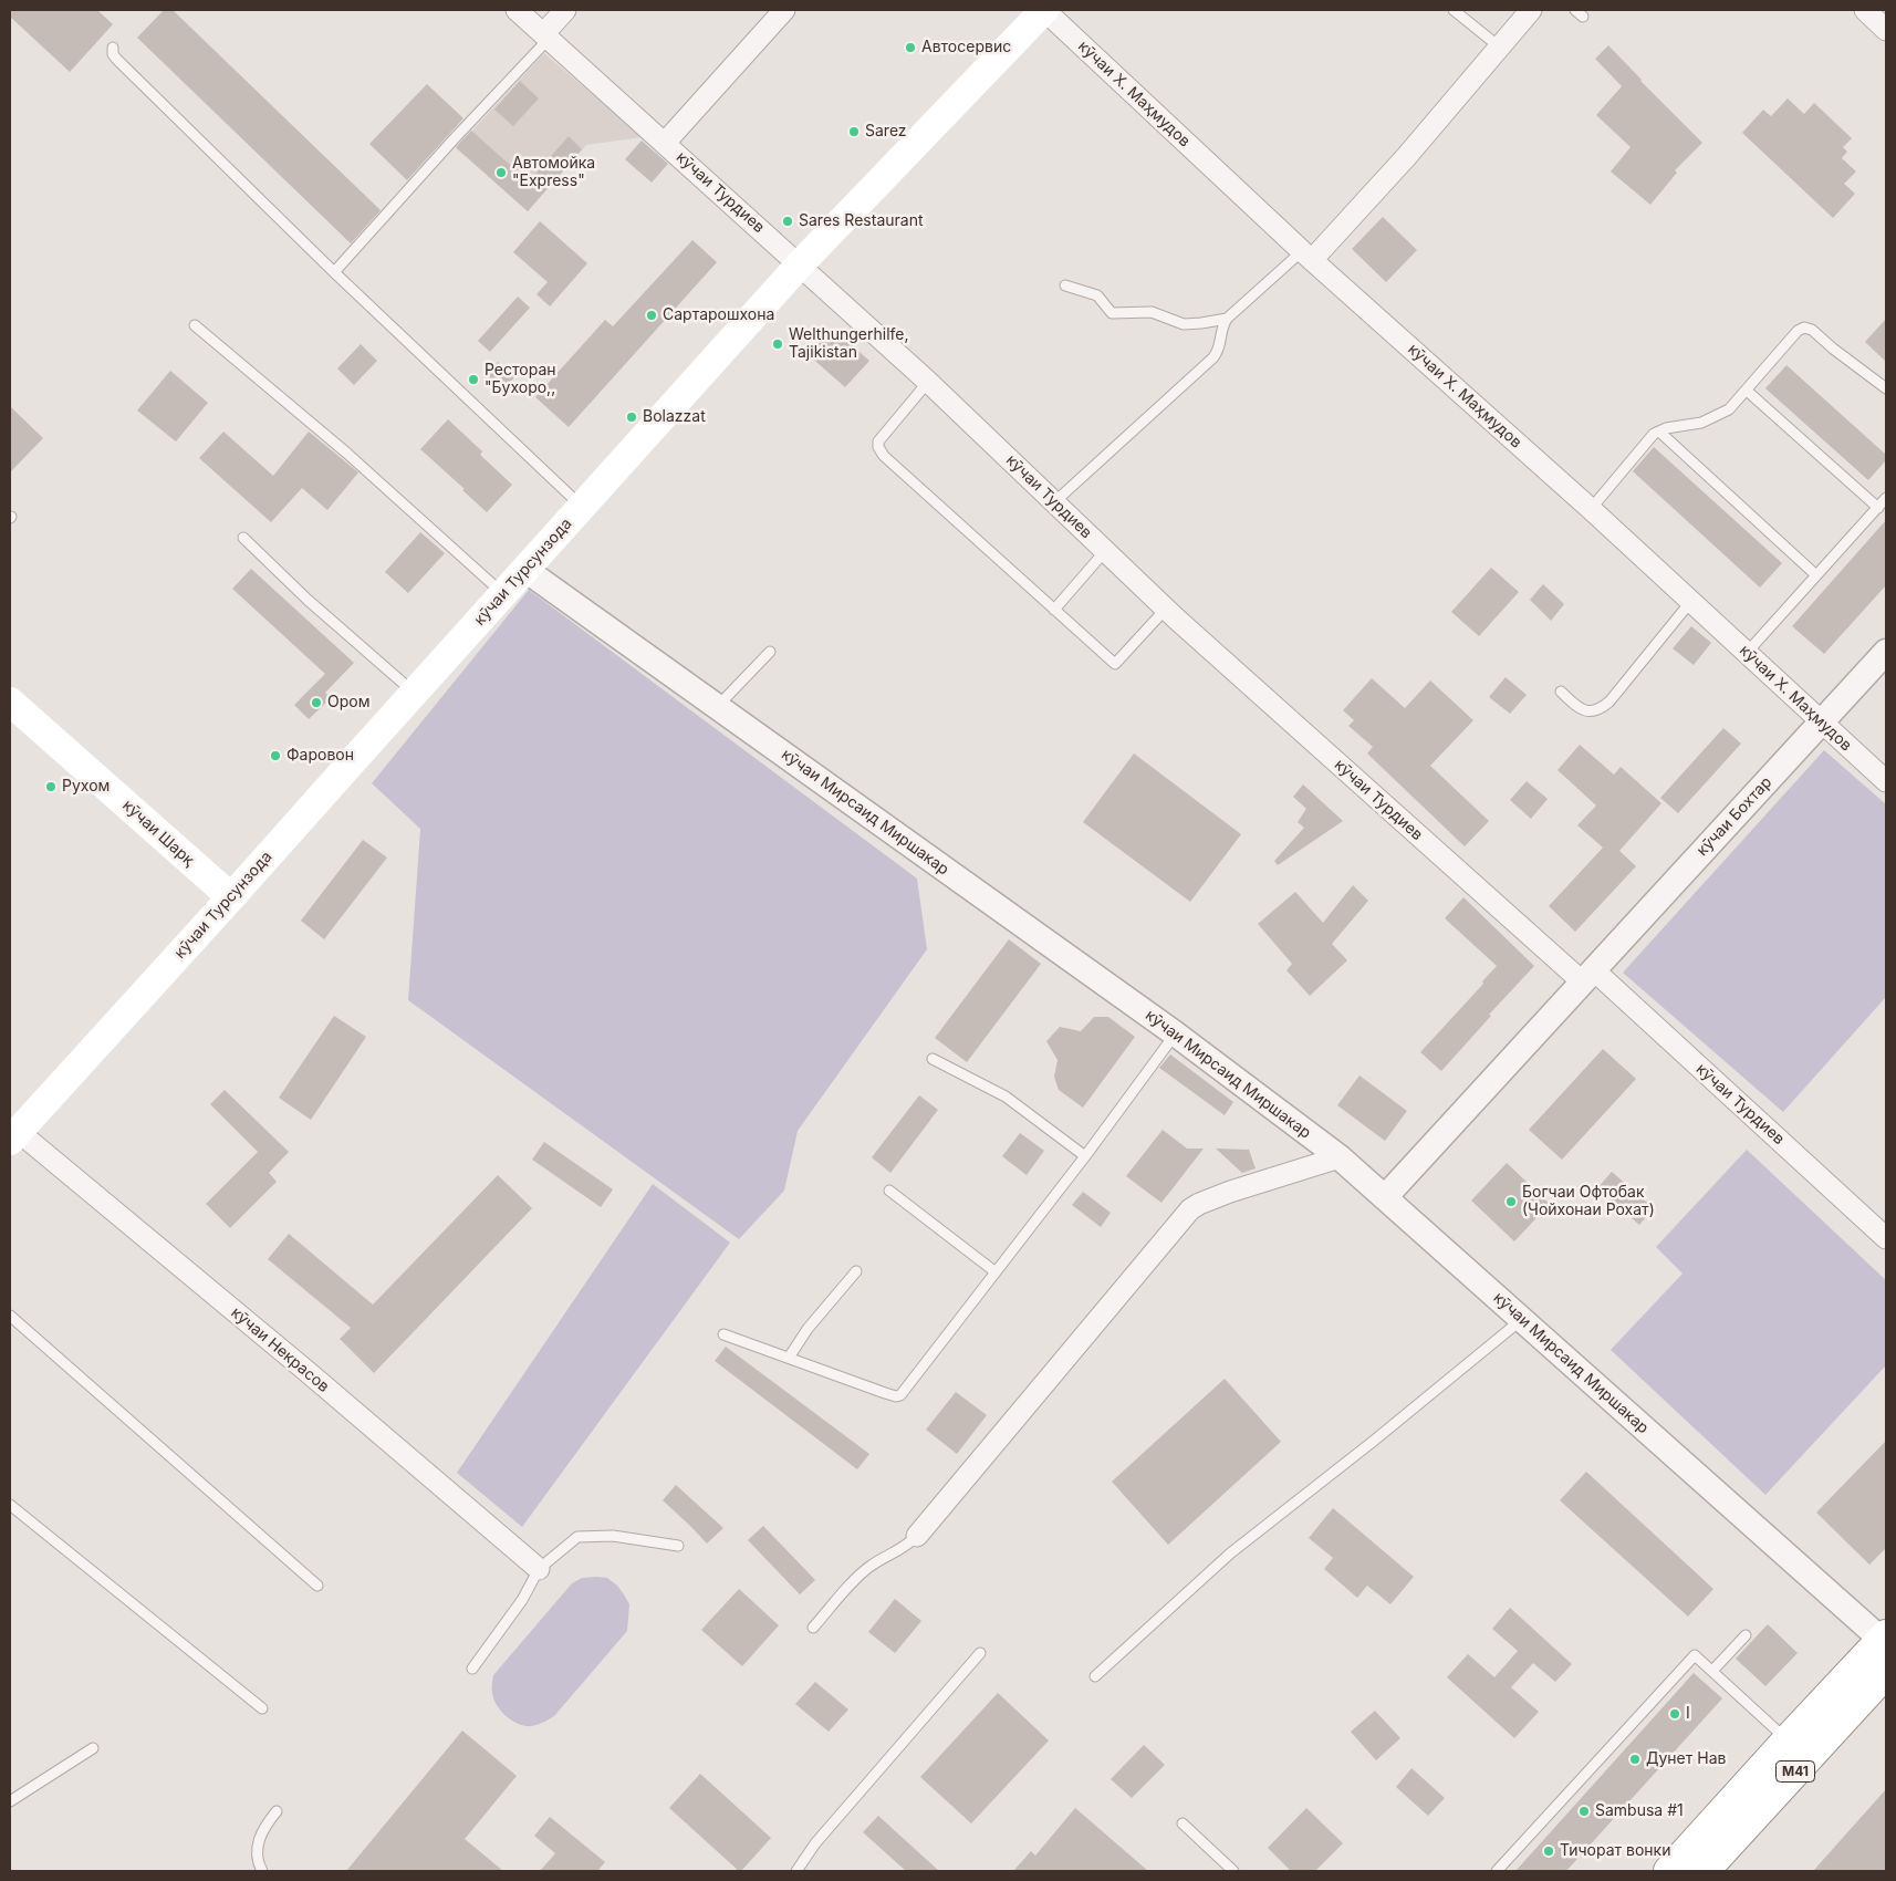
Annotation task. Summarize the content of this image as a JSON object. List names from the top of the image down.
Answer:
{
  "streets": {
    "highway": ["M41"],
    "main road": ["кӯчаи Турсунзода", "кӯчаи Шарқ"],
    "street": [
      "кӯчаи Х. Маҳмудов",
      "кӯчаи Турдиев",
      "кӯчаи Мирсаид Миршакар",
      "кӯчаи Бохтар",
      "кӯчаи Некрасов"
    ]
  },
  "crossings": [
    ["кӯчаи Х. Маҳмудов", "кӯчаи Турсунзода"],
    ["кӯчаи Х. Маҳмудов", "кӯчаи Бохтар"],
    ["кӯчаи Турдиев", "кӯчаи Турсунзода"],
    ["кӯчаи Турдиев", "кӯчаи Бохтар"],
    ["кӯчаи Турсунзода", "кӯчаи Мирсаид Миршакар"],
    ["кӯчаи Турсунзода", "кӯчаи Шарқ"],
    ["кӯчаи Турсунзода", "кӯчаи Некрасов"],
    ["кӯчаи Мирсаид Миршакар", "кӯчаи Бохтар"]
  ],
  "places": [
    "Автосервис",
    "Sarez",
    "Автомойка \"Express\"",
    "Sares Restaurant",
    "Сартарошхона",
    "Welthungerhilfe, Tajikistan",
    "Ресторан \"Бухоро,,",
    "Bolazzat",
    "Ором",
    "Фаровон",
    "Рухом",
    "Богчаи Офтобак (Чойхонаи Рохат)",
    "I",
    "Дунет Нав",
    "Sambusa #1",
    "Тичорат вонки"
  ]
}
